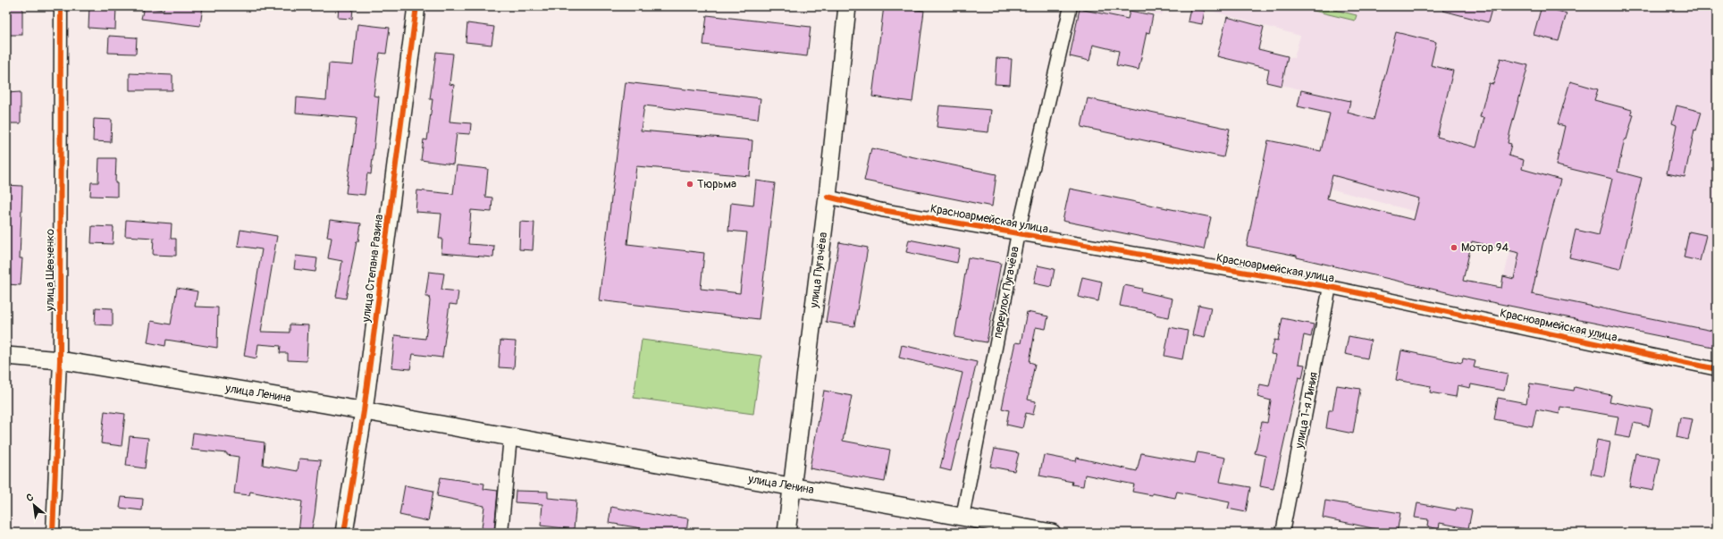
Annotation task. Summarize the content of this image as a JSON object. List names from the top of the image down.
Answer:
{
  "streets": {
    "main road": ["улица Степана Разина", "улица Пугачёва", "улица Ленина"],
    "street": [
      "Красноармейская улица",
      "улица Шевченко",
      "переулок Пугачёва",
      "улица 1-я Линия"
    ]
  },
  "crossings": [
    ["Красноармейская улица", "улица Пугачёва"],
    ["Красноармейская улица", "переулок Пугачёва"],
    ["Красноармейская улица", "улица 1-я Линия"],
    ["улица Степана Разина", "улица Ленина"],
    ["улица Шевченко", "улица Ленина"],
    ["улица Пугачёва", "улица Ленина"],
    ["переулок Пугачёва", "улица Ленина"]
  ],
  "places": ["Тюрьма", "Мотор 94"],
  "north": "top left"
}
